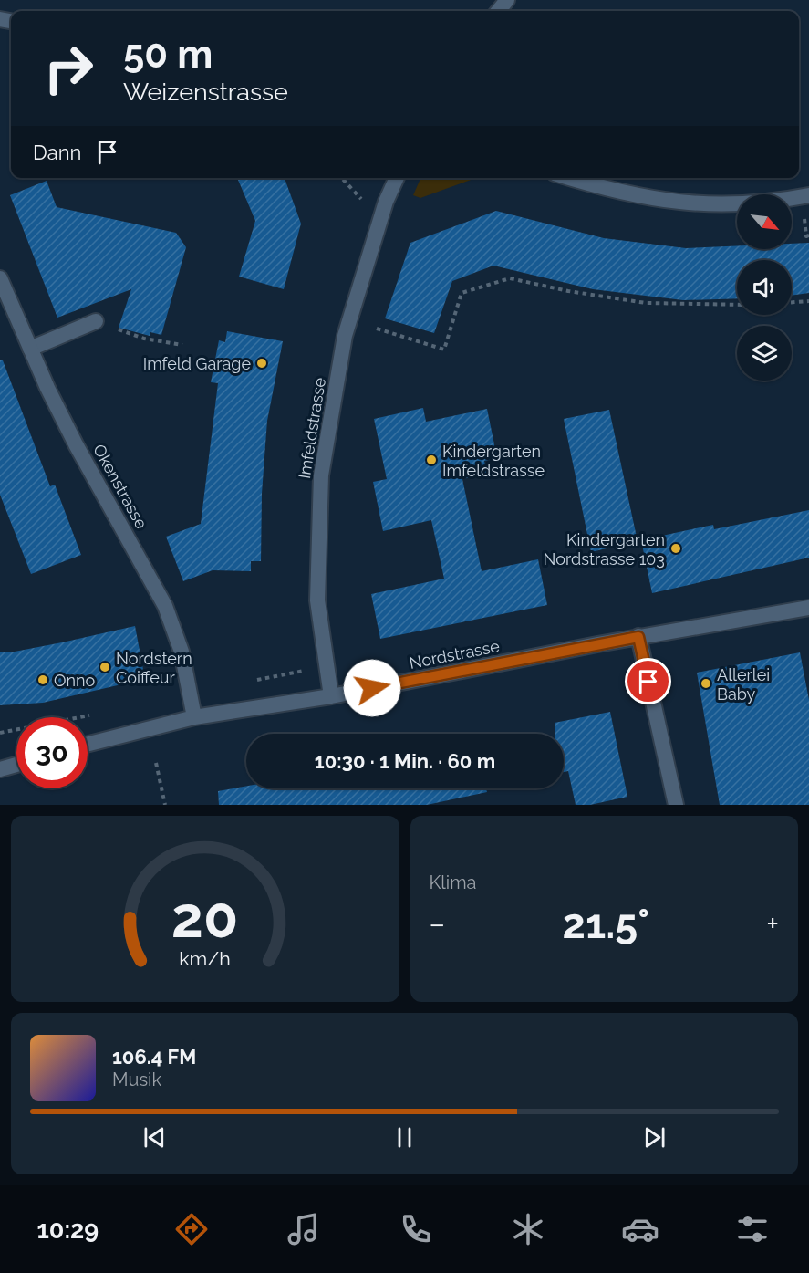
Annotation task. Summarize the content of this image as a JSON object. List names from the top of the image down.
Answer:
{
  "streets": {
    "street": ["Imfeldstrasse", "Okenstrasse", "Nordstrasse"]
  },
  "crossings": [
    ["Imfeldstrasse", "Nordstrasse"],
    ["Okenstrasse", "Nordstrasse"]
  ],
  "places": [
    "Imfeld Garage",
    "Kindergarten Imfeldstrasse",
    "Kindergarten Nordstrasse 103",
    "Nordstern Coiffeur",
    "Onno",
    "Allerlei Baby"
  ],
  "north": "bottom right",
  "page": {
    "turn": ["50 m", "Weizenstrasse"],
    "then": "Dann",
    "limit": "30",
    "trip": "10:30 · 1 Min. · 60 m",
    "tile": "Klima",
    "heat": ["−", "21.5°", "+"],
    "song": ["106.4 FM", "Musik"],
    "tabs": "10:29",
    "gauge": ["20", "km/h"]
  }
}
